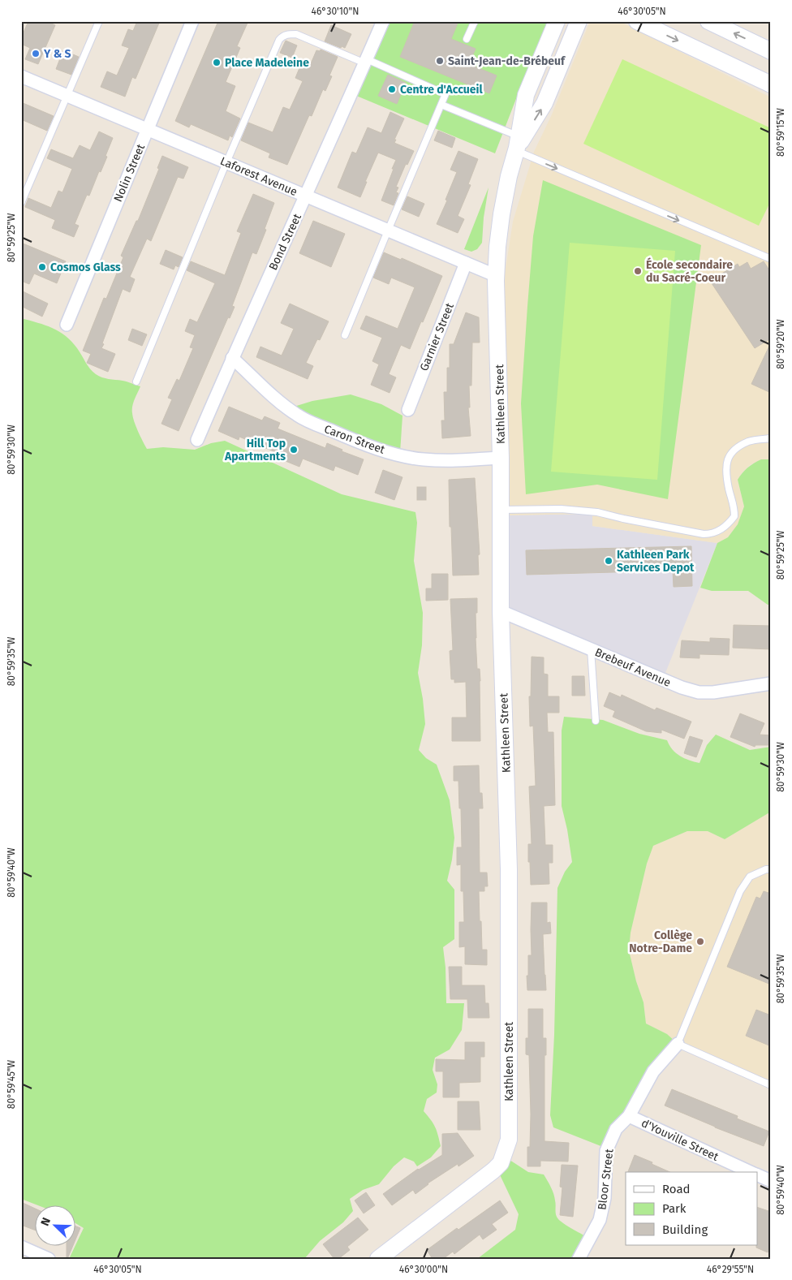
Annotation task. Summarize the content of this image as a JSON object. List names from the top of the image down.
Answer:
{
  "streets": {
    "street": [
      "Nolin Street",
      "Laforest Avenue",
      "Bond Street",
      "Garnier Street",
      "Kathleen Street",
      "Caron Street",
      "Brebeuf Avenue",
      "d'Youville Street",
      "Bloor Street"
    ]
  },
  "crossings": [
    ["Nolin Street", "Laforest Avenue"],
    ["Laforest Avenue", "Bond Street"],
    ["Laforest Avenue", "Garnier Street"],
    ["Laforest Avenue", "Kathleen Street"],
    ["Bond Street", "Caron Street"],
    ["Kathleen Street", "Caron Street"],
    ["Kathleen Street", "Brebeuf Avenue"],
    ["d'Youville Street", "Bloor Street"]
  ],
  "places": [
    "Y & S",
    "Saint-Jean-de-Brébeuf",
    "Place Madeleine",
    "Centre d'Accueil",
    "Cosmos Glass",
    "École secondaire du Sacré-Coeur",
    "Hill Top Apartments",
    "Kathleen Park Services Depot",
    "Collège Notre-Dame"
  ],
  "legend": ["Road", "Park", "Building"],
  "north": "top left",
  "coordinates": [
    "46°30'10\"N",
    "46°30'05\"N",
    "80°59'15\"W",
    "80°59'25\"W",
    "80°59'20\"W",
    "80°59'30\"W",
    "80°59'35\"W",
    "80°59'40\"W",
    "80°59'45\"W",
    "46°30'00\"N",
    "46°29'55\"N"
  ]
}
